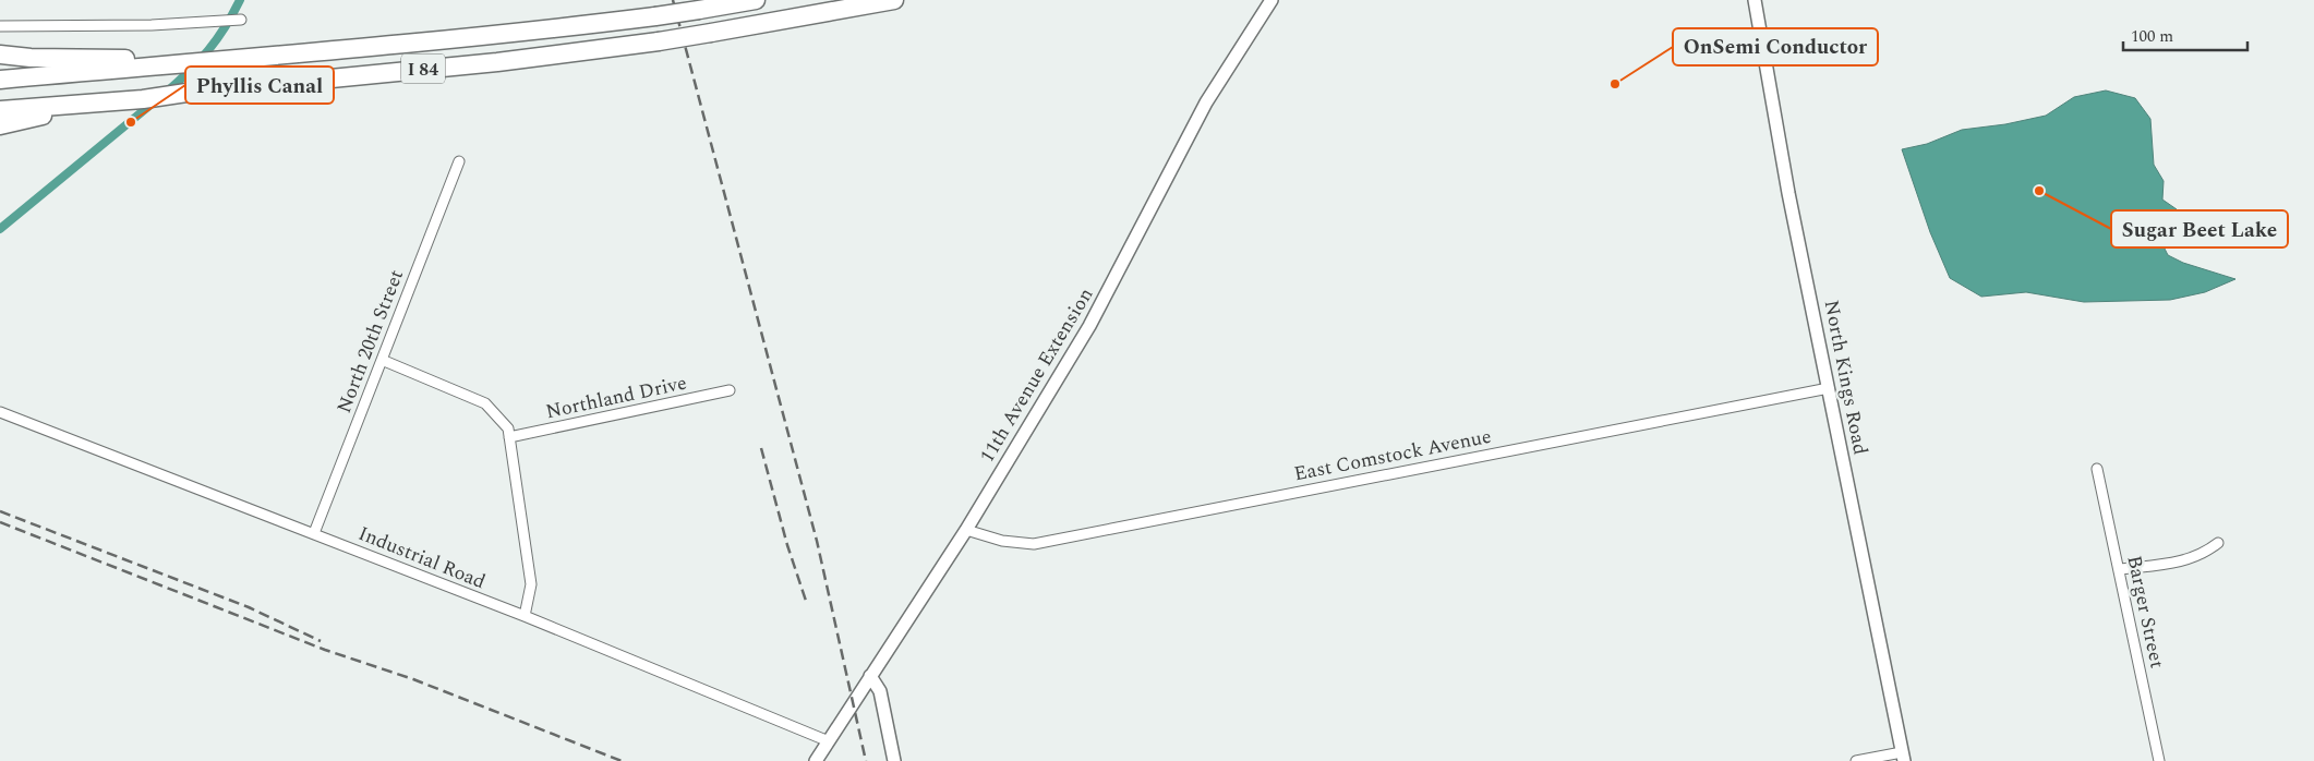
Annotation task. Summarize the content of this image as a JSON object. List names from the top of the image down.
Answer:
{
  "streets": {
    "highway": ["I 84"],
    "street": [
      "North 20th Street",
      "11th Avenue Extension",
      "North Kings Road",
      "Northland Drive",
      "East Comstock Avenue",
      "Industrial Road",
      "Barger Street"
    ]
  },
  "crossings": [
    ["North 20th Street", "Industrial Road"],
    ["11th Avenue Extension", "East Comstock Avenue"],
    ["11th Avenue Extension", "Industrial Road"],
    ["North Kings Road", "East Comstock Avenue"]
  ],
  "places": ["OnSemi Conductor", "Phyllis Canal", "Sugar Beet Lake"],
  "scale_bar": "100 m"
}
